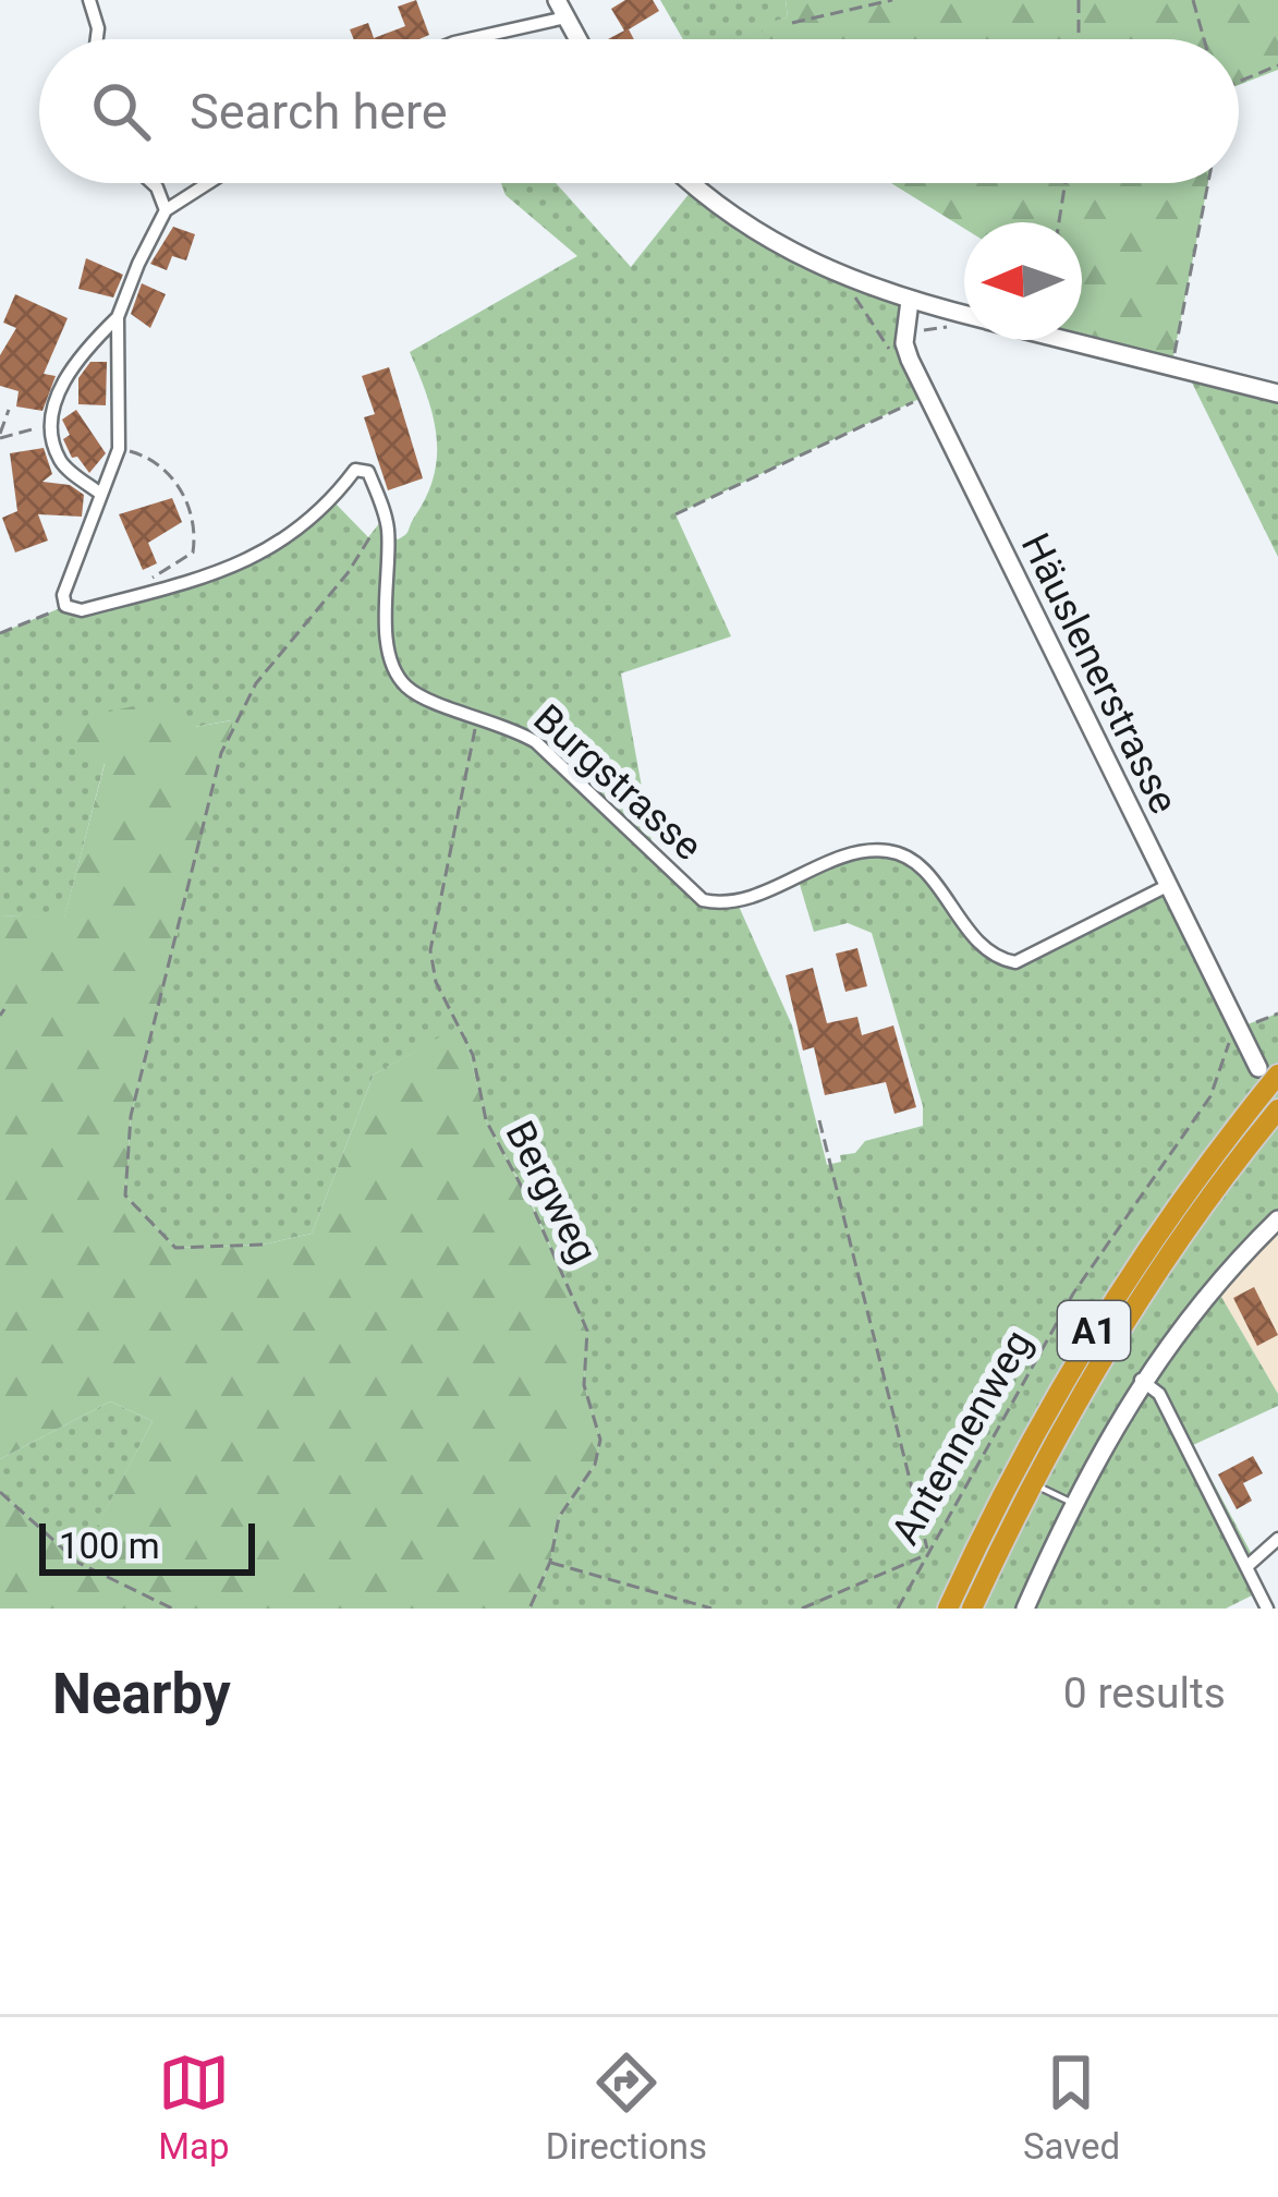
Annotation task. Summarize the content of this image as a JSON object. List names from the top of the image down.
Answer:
{
  "streets": {
    "highway": ["A1"],
    "street": ["Häuslenerstrasse", "Burgstrasse"],
    "path": ["Bergweg", "Antennenweg"]
  },
  "crossings": [
    ["Häuslenerstrasse", "Burgstrasse"],
    ["Häuslenerstrasse", "A1"],
    ["Häuslenerstrasse", "Antennenweg"],
    ["Burgstrasse", "Bergweg"]
  ],
  "scale_bar": "100 m",
  "north": "left",
  "page": {
    "search": "Search here",
    "scale": "100 m",
    "heading": ["Nearby", "0 results"],
    "nav": ["Map", "Directions", "Saved"]
  }
}
